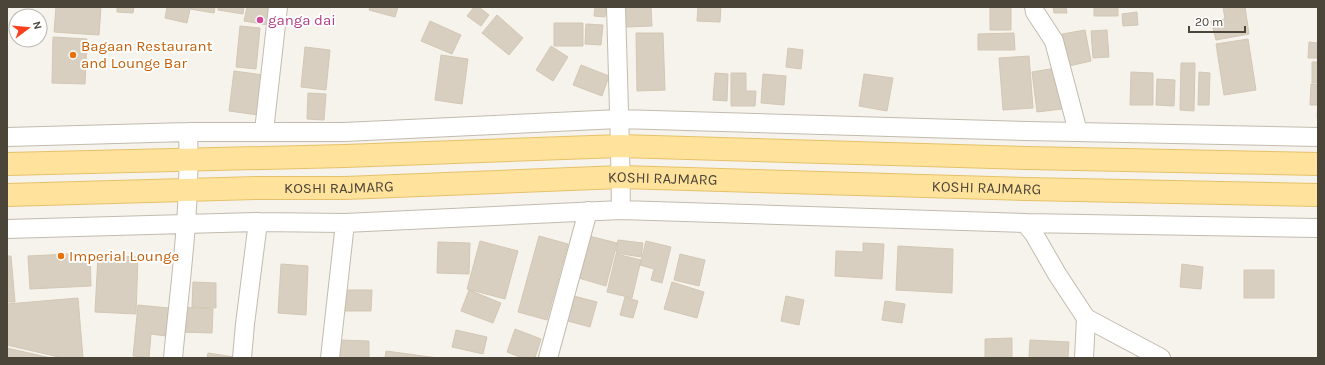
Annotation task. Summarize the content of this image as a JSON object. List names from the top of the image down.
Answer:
{
  "streets": {
    "main road": ["KOSHI RAJMARG"]
  },
  "places": ["ganga dai", "Bagaan Restaurant and Lounge Bar", "Imperial Lounge"],
  "scale_bar": "20 m",
  "north": "right"
}
